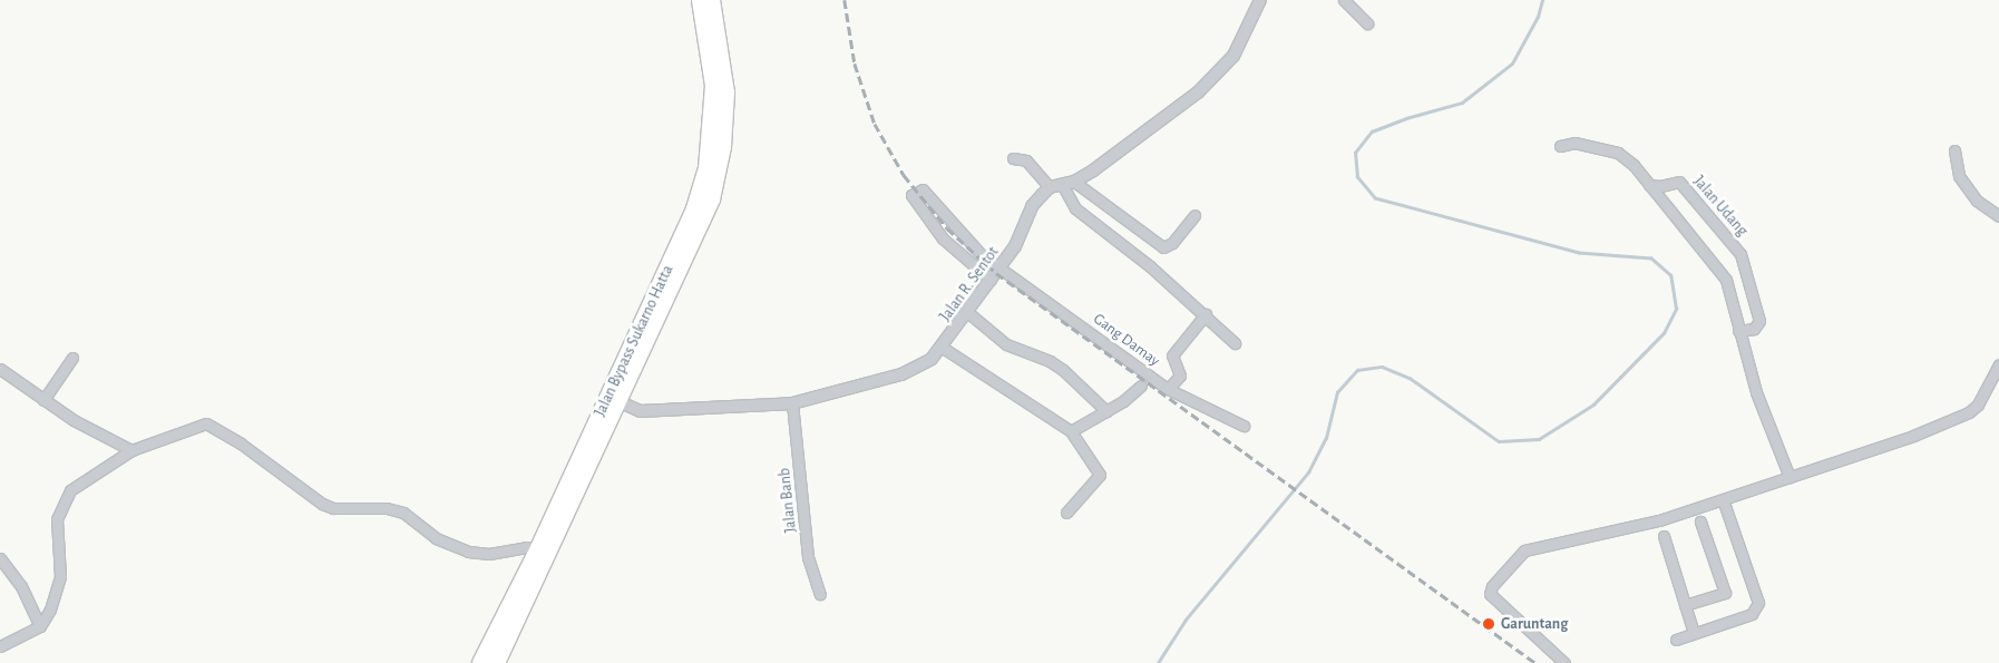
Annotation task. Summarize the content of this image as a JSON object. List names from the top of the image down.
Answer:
{
  "streets": {
    "highway": ["Jalan Bypass Sukarno Hatta"],
    "street": [
      "Jalan Udang",
      "Jalan R. Sentot",
      "Gang Damay",
      "Jalan Banb"
    ]
  },
  "crossings": [
    ["Jalan R. Sentot", "Gang Damay"],
    ["Jalan R. Sentot", "Jalan Bypass Sukarno Hatta"],
    ["Jalan R. Sentot", "Jalan Banb"]
  ],
  "places": ["Garuntang"]
}
